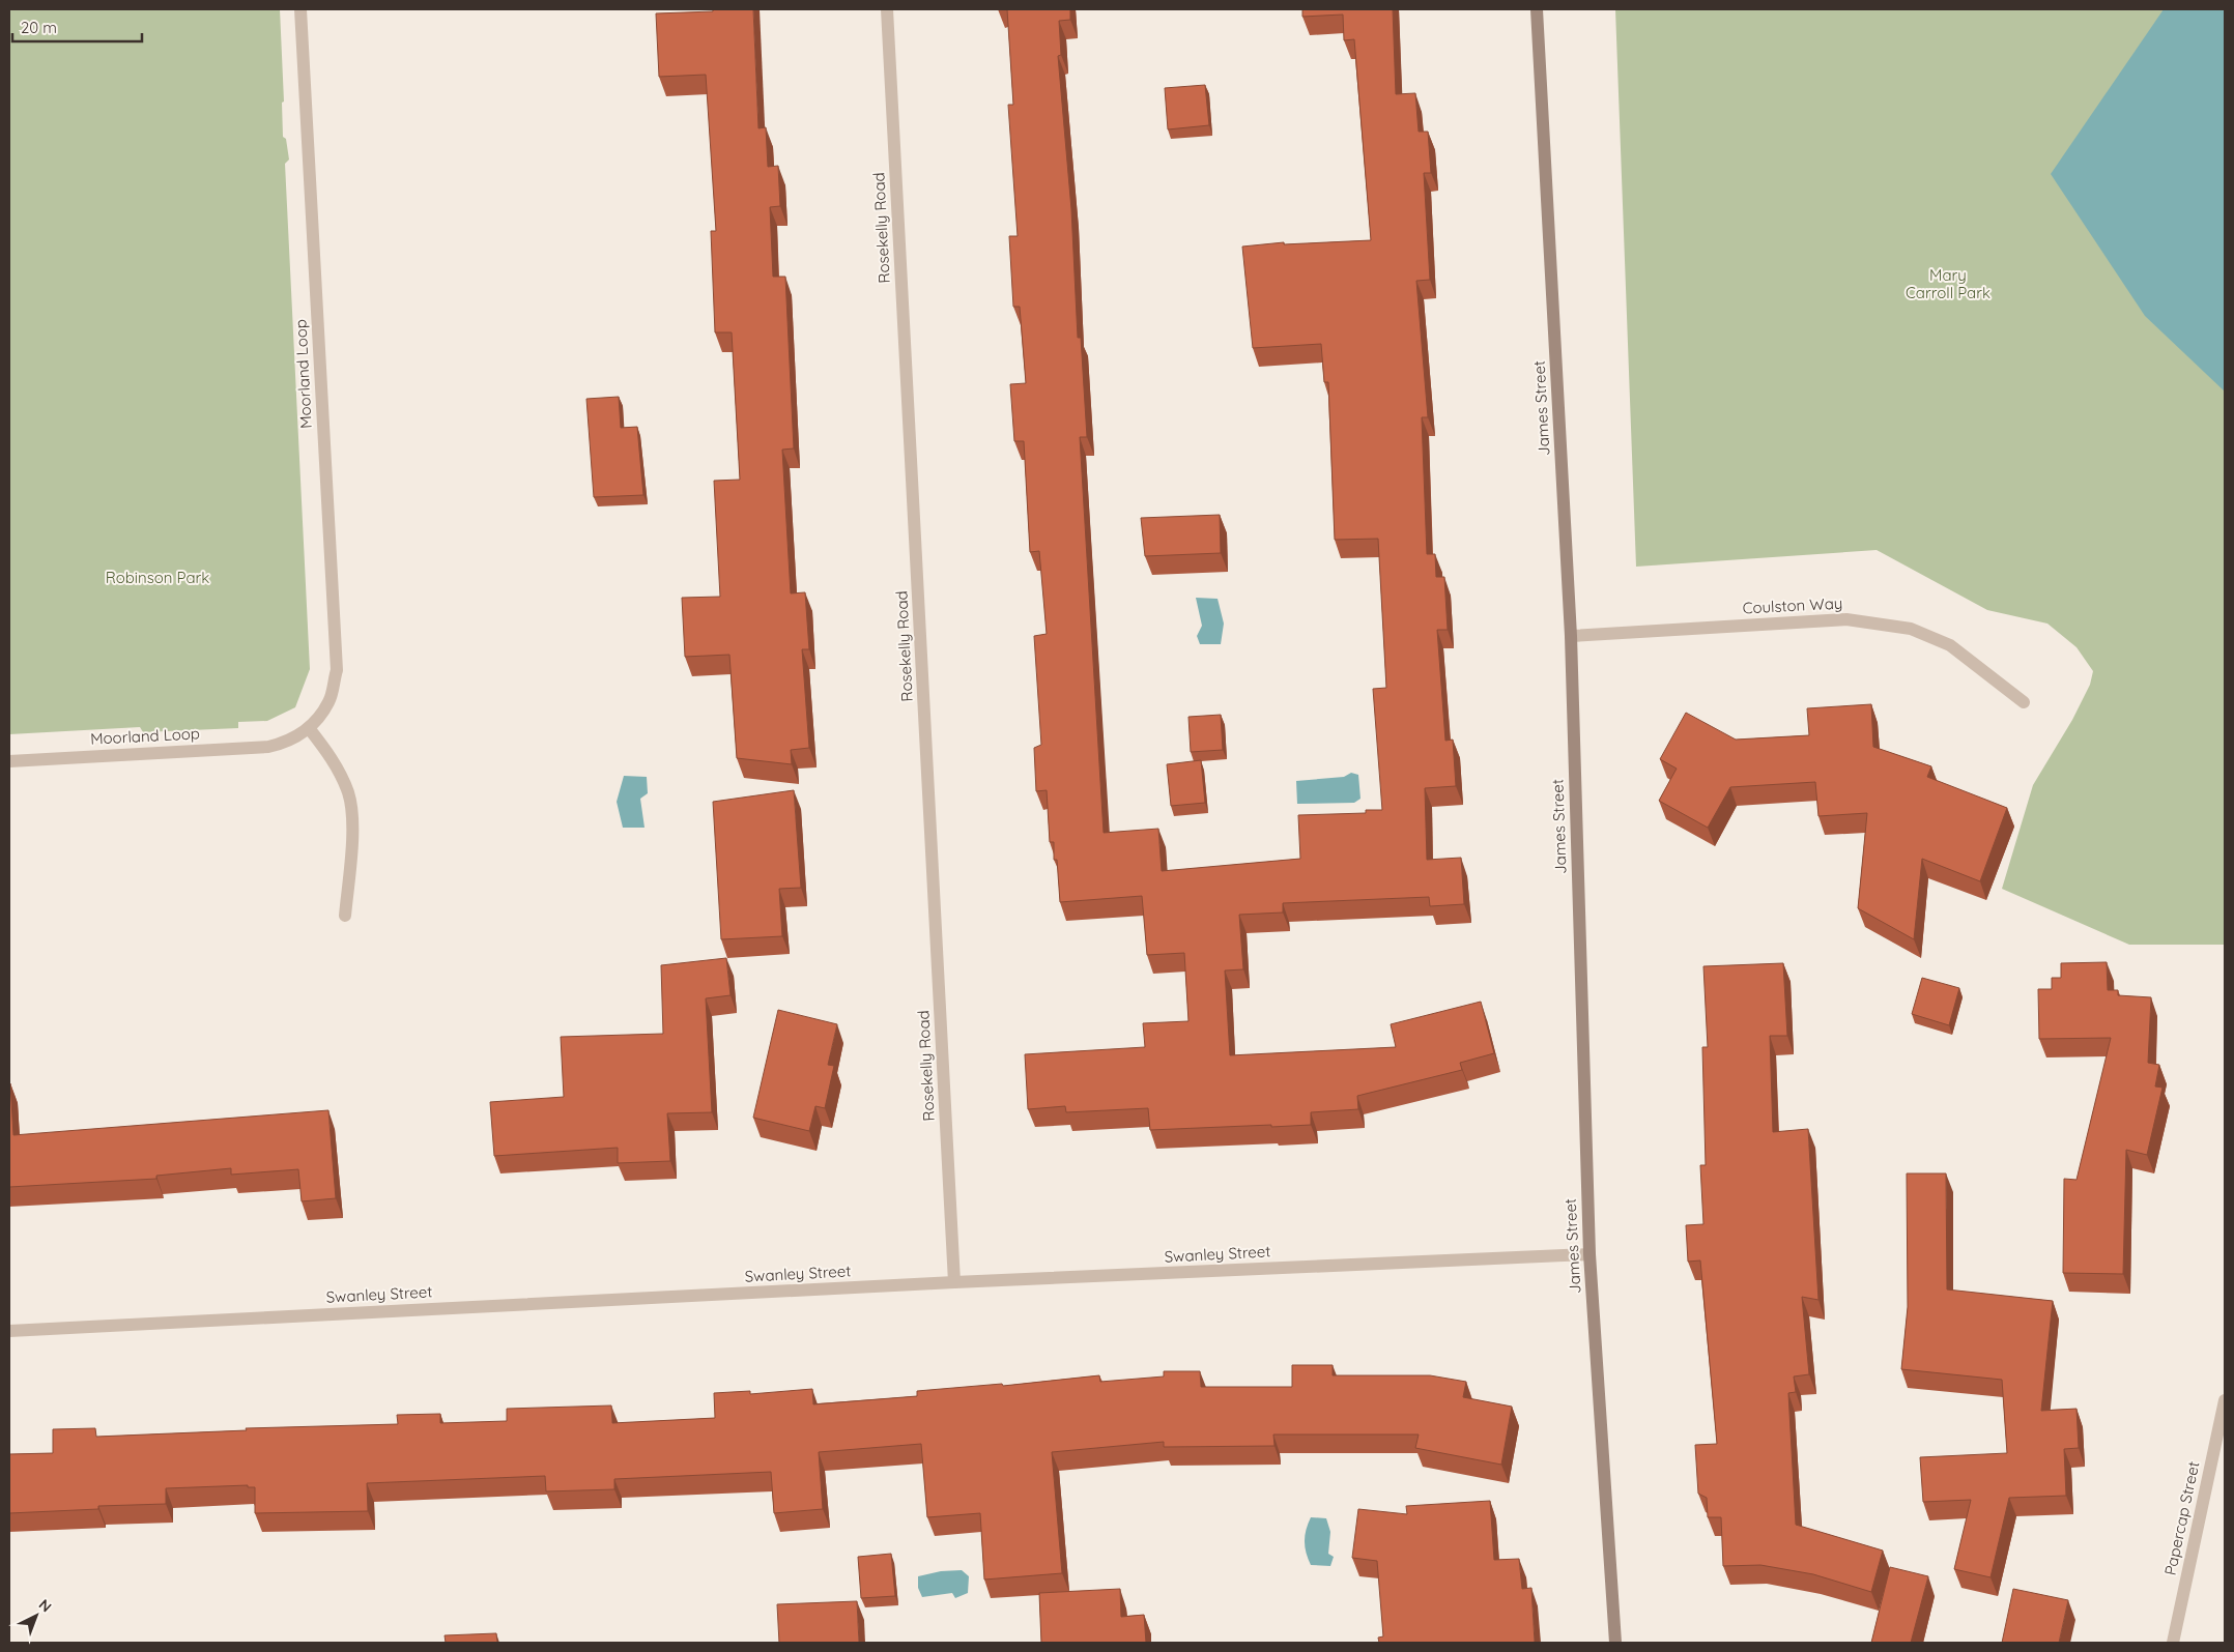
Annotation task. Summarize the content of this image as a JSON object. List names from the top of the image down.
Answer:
{
  "streets": {
    "street": [
      "Rosekelly Road",
      "Moorland Loop",
      "James Street",
      "Coulston Way",
      "Swanley Street",
      "Papercap Street"
    ]
  },
  "crossings": [
    ["Rosekelly Road", "Swanley Street"],
    ["James Street", "Coulston Way"],
    ["James Street", "Swanley Street"]
  ],
  "parks": ["Mary Carroll Park", "Robinson Park"],
  "scale_bar": "20 m",
  "north": "top right"
}
